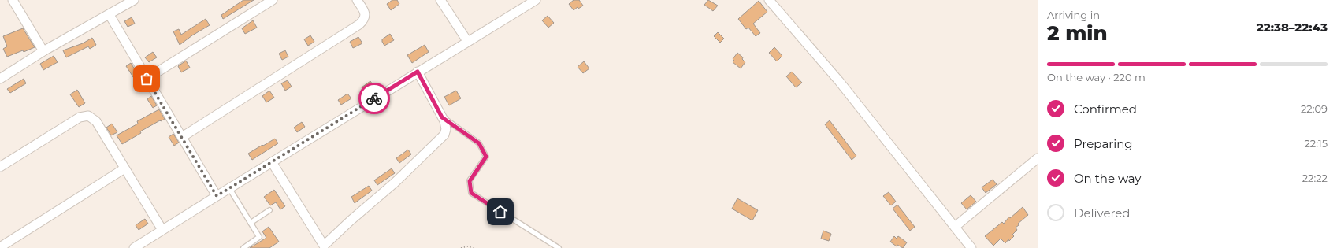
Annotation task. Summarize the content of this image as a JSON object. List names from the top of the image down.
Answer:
{
  "page": {
    "heading": ["2 min", "Arriving in", "22:38–22:43"],
    "bar": "On the way · 220 m",
    "list": [
      ["Confirmed", "22:09"],
      ["Preparing", "22:15"],
      ["On the way", "22:22"],
      "Delivered"
    ]
  }
}
